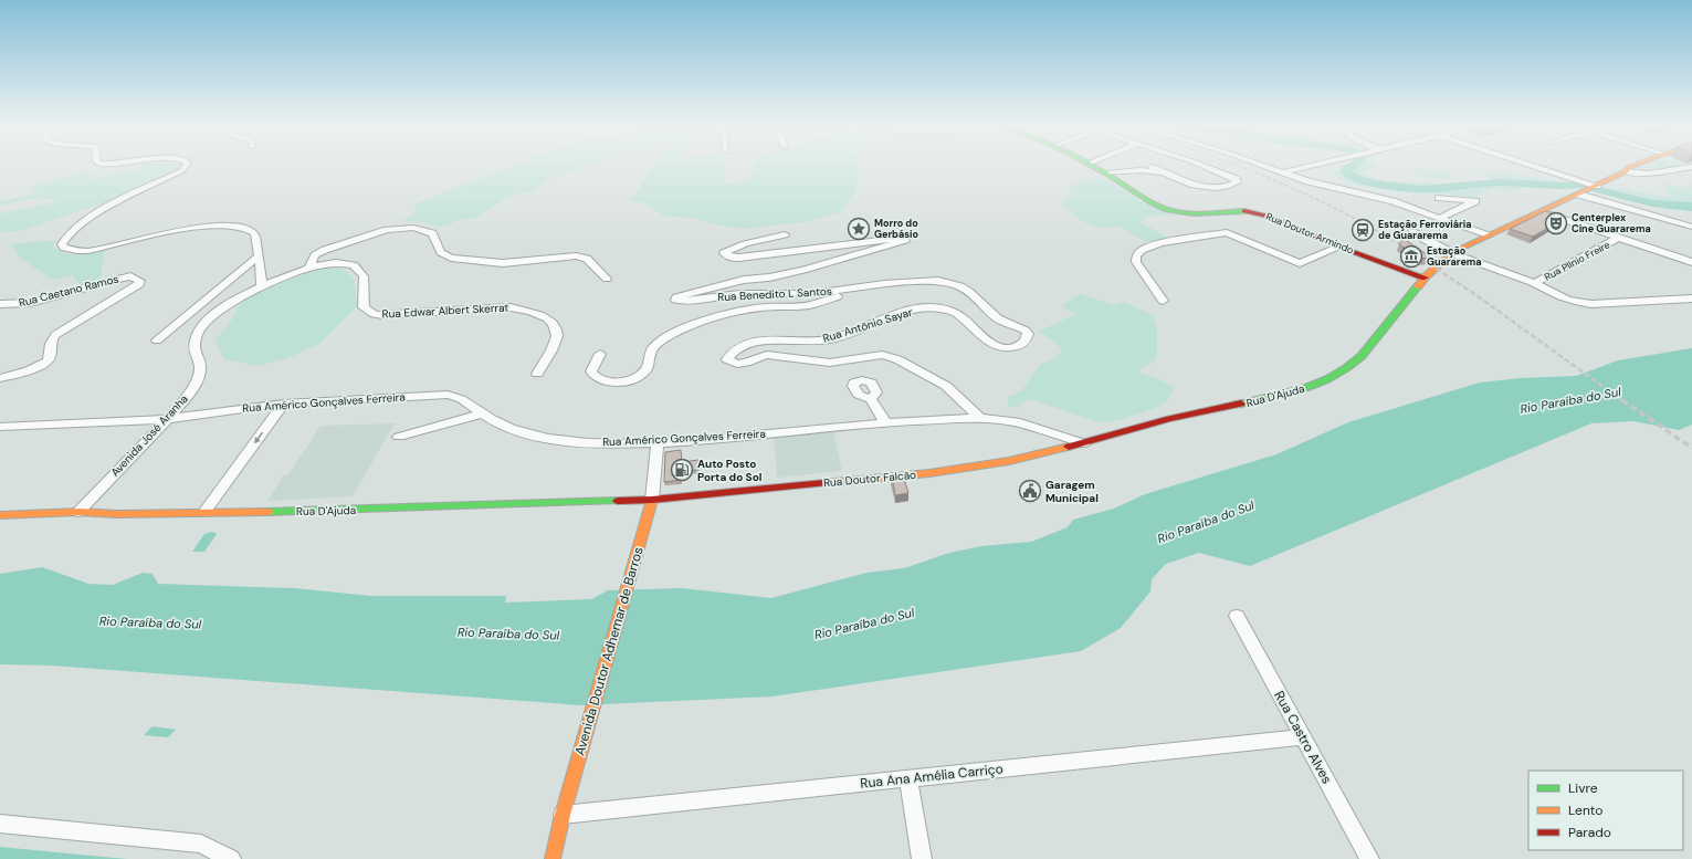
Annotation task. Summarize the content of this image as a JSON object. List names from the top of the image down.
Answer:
{
  "streets": {
    "main road": [
      "Rua Doutor Armindo",
      "Rua D'Ajuda",
      "Rua Doutor Falcão",
      "Avenida Doutor Adhemar de Barros"
    ],
    "street": [
      "Rua Plínio Freire",
      "Rua Caetano Ramos",
      "Rua Benedito L Santos",
      "Rua Edwar Albert Skerrat",
      "Rua Antônio Sayar",
      "Rua Américo Gonçalves Ferreira",
      "Avenida José Aranha",
      "Rua Castro Alves",
      "Rua Ana Amélia Carriço"
    ]
  },
  "crossings": [
    ["Rua Doutor Armindo", "Rua D'Ajuda"],
    ["Rua Benedito L Santos", "Rua Antônio Sayar"],
    ["Rua Edwar Albert Skerrat", "Avenida José Aranha"],
    ["Rua Antônio Sayar", "Rua Américo Gonçalves Ferreira"],
    ["Rua D'Ajuda", "Rua Américo Gonçalves Ferreira"],
    ["Rua D'Ajuda", "Avenida José Aranha"],
    ["Rua D'Ajuda", "Rua Doutor Falcão"],
    ["Rua D'Ajuda", "Avenida Doutor Adhemar de Barros"],
    ["Rua Américo Gonçalves Ferreira", "Avenida José Aranha"],
    ["Rua Américo Gonçalves Ferreira", "Rua Doutor Falcão"],
    ["Rua Américo Gonçalves Ferreira", "Avenida Doutor Adhemar de Barros"],
    ["Rua Doutor Falcão", "Avenida Doutor Adhemar de Barros"],
    ["Avenida Doutor Adhemar de Barros", "Rua Ana Amélia Carriço"],
    ["Rua Castro Alves", "Rua Ana Amélia Carriço"]
  ],
  "water": ["Rio Paraíba do Sul"],
  "places": {
    "theatre": ["Centerplex Cine Guararema"],
    "place": ["Morro do Gerbásio"],
    "station": ["Estação Ferroviária de Guararema"],
    "museum": ["Estação Guararema"],
    "fuel station": ["Auto Posto Porta do Sol"],
    "public building": ["Garagem Municipal"]
  },
  "legend": ["Livre", "Lento", "Parado"]
}
